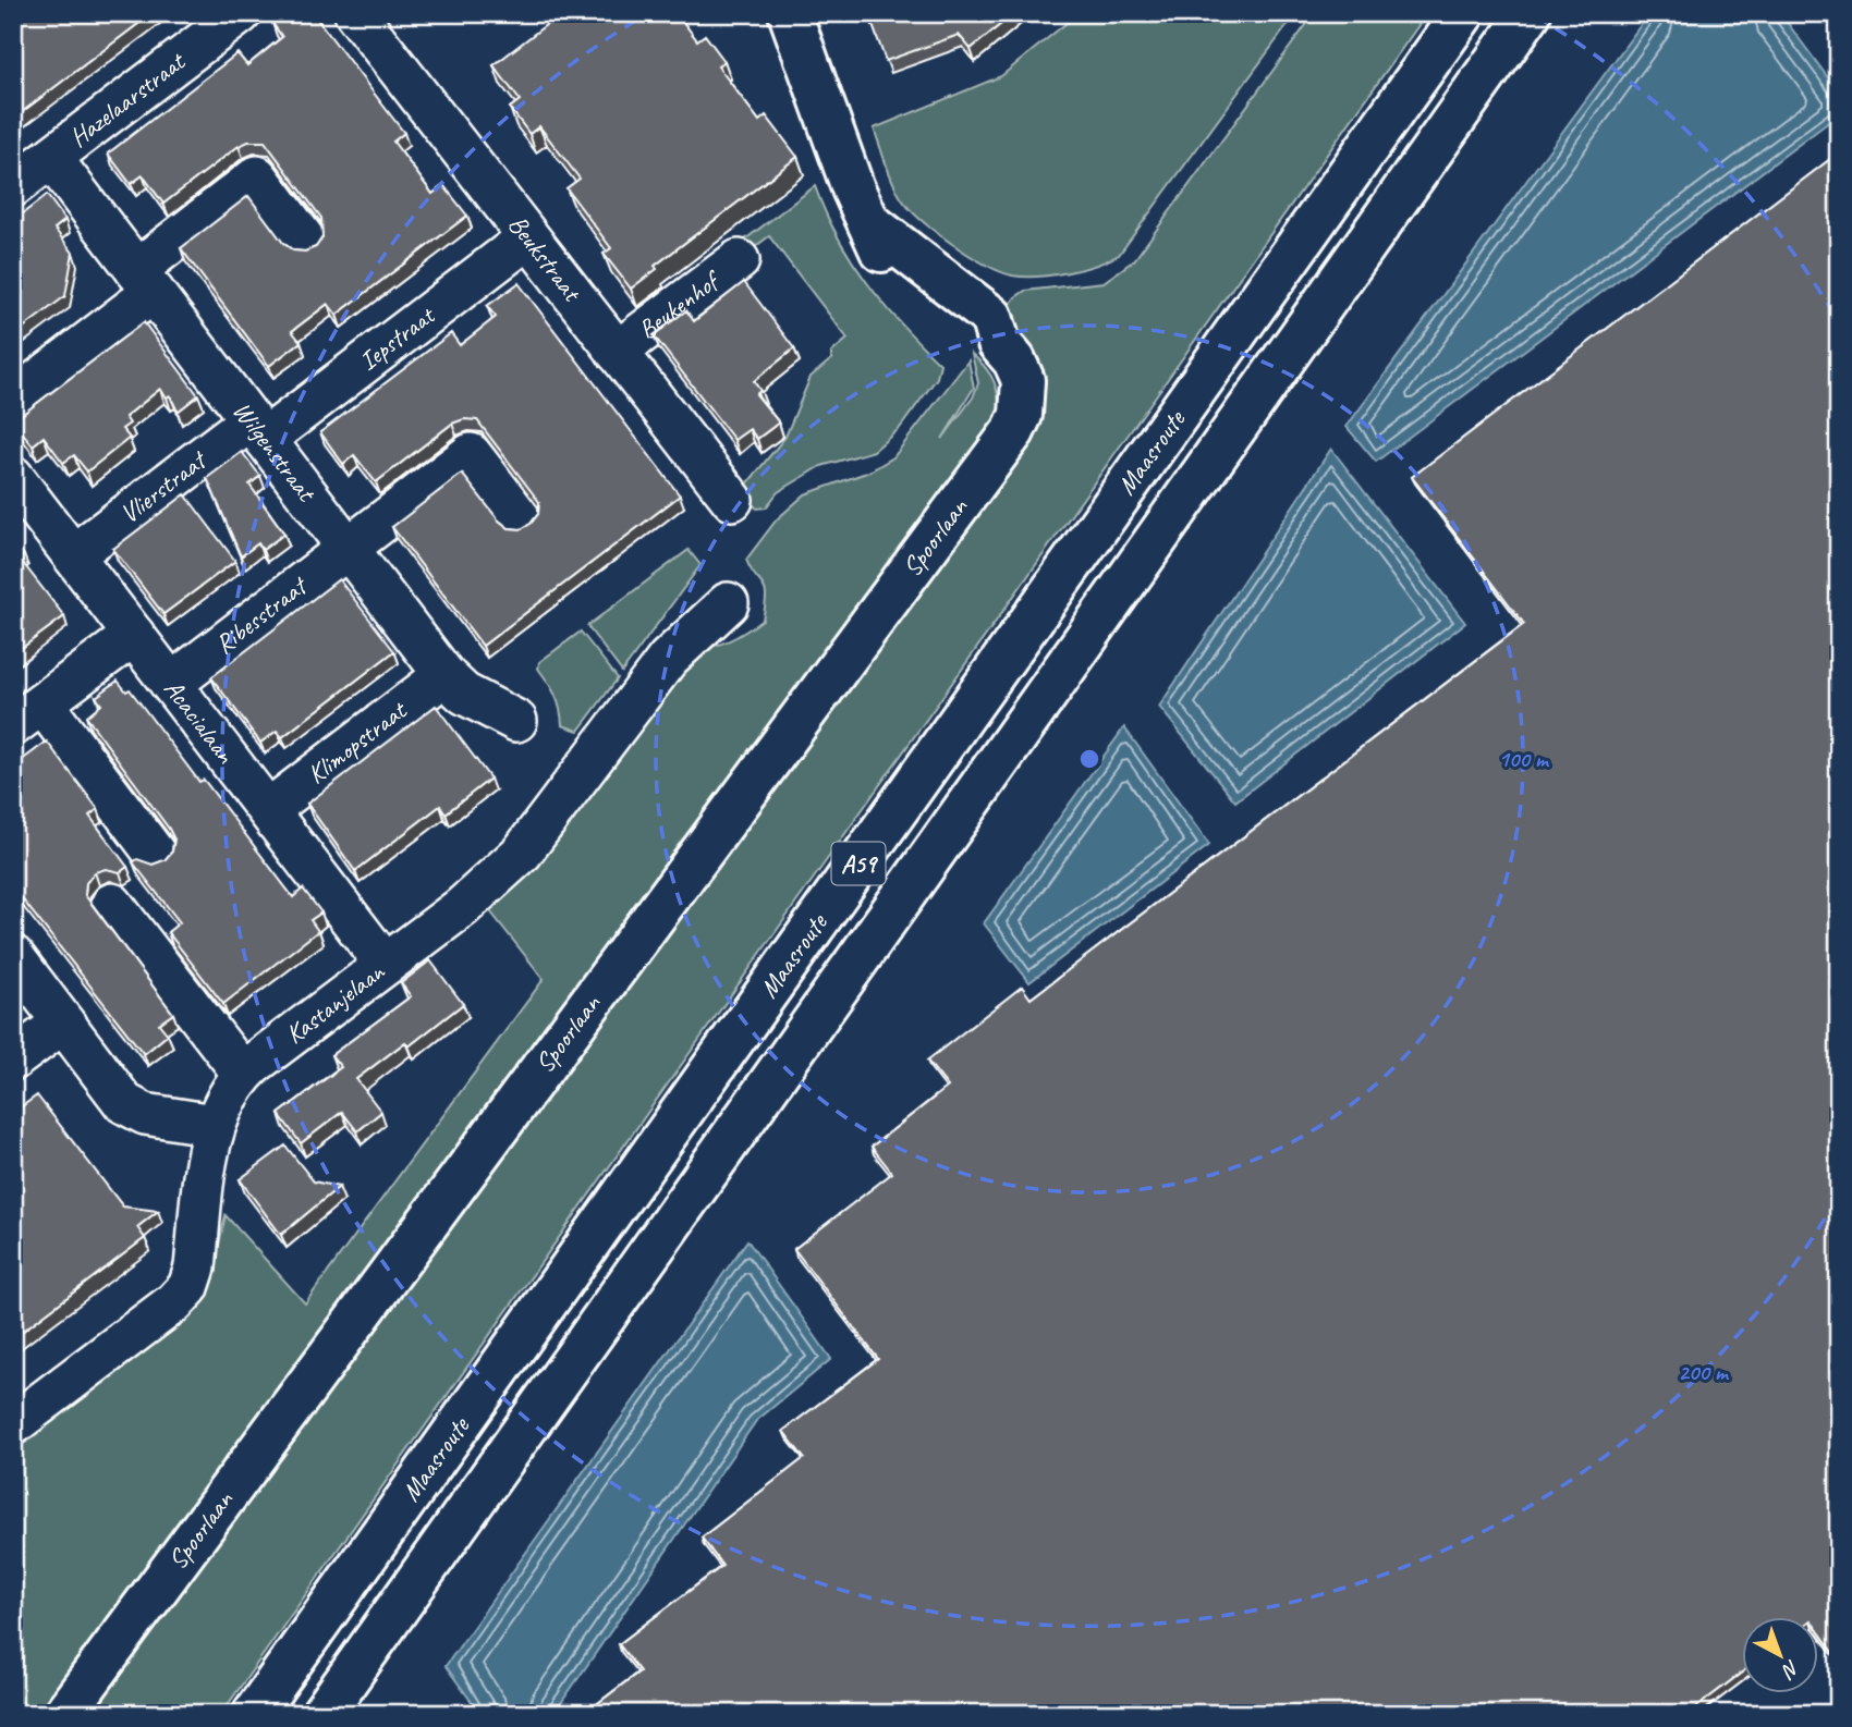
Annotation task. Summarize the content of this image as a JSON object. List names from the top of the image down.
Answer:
{
  "streets": {
    "main road": ["Maasroute", "Spoorlaan", "A59"],
    "street": [
      "Hazelaarstraat",
      "Beukstraat",
      "Beukenhof",
      "Iepstraat",
      "Wilgenstraat",
      "Vlierstraat",
      "Ribesstraat",
      "Acacialaan",
      "Klimopstraat",
      "Kastanjelaan"
    ]
  },
  "crossings": [
    ["Hazelaarstraat", "Wilgenstraat"],
    ["Beukstraat", "Beukenhof"],
    ["Beukstraat", "Iepstraat"],
    ["Iepstraat", "Wilgenstraat"],
    ["Iepstraat", "Vlierstraat"],
    ["Wilgenstraat", "Vlierstraat"],
    ["Wilgenstraat", "Ribesstraat"],
    ["Wilgenstraat", "Klimopstraat"],
    ["Vlierstraat", "Acacialaan"],
    ["Ribesstraat", "Acacialaan"],
    ["Acacialaan", "Klimopstraat"],
    ["Acacialaan", "Kastanjelaan"]
  ],
  "north": "bottom right",
  "rings": ["100 m", "200 m"]
}
